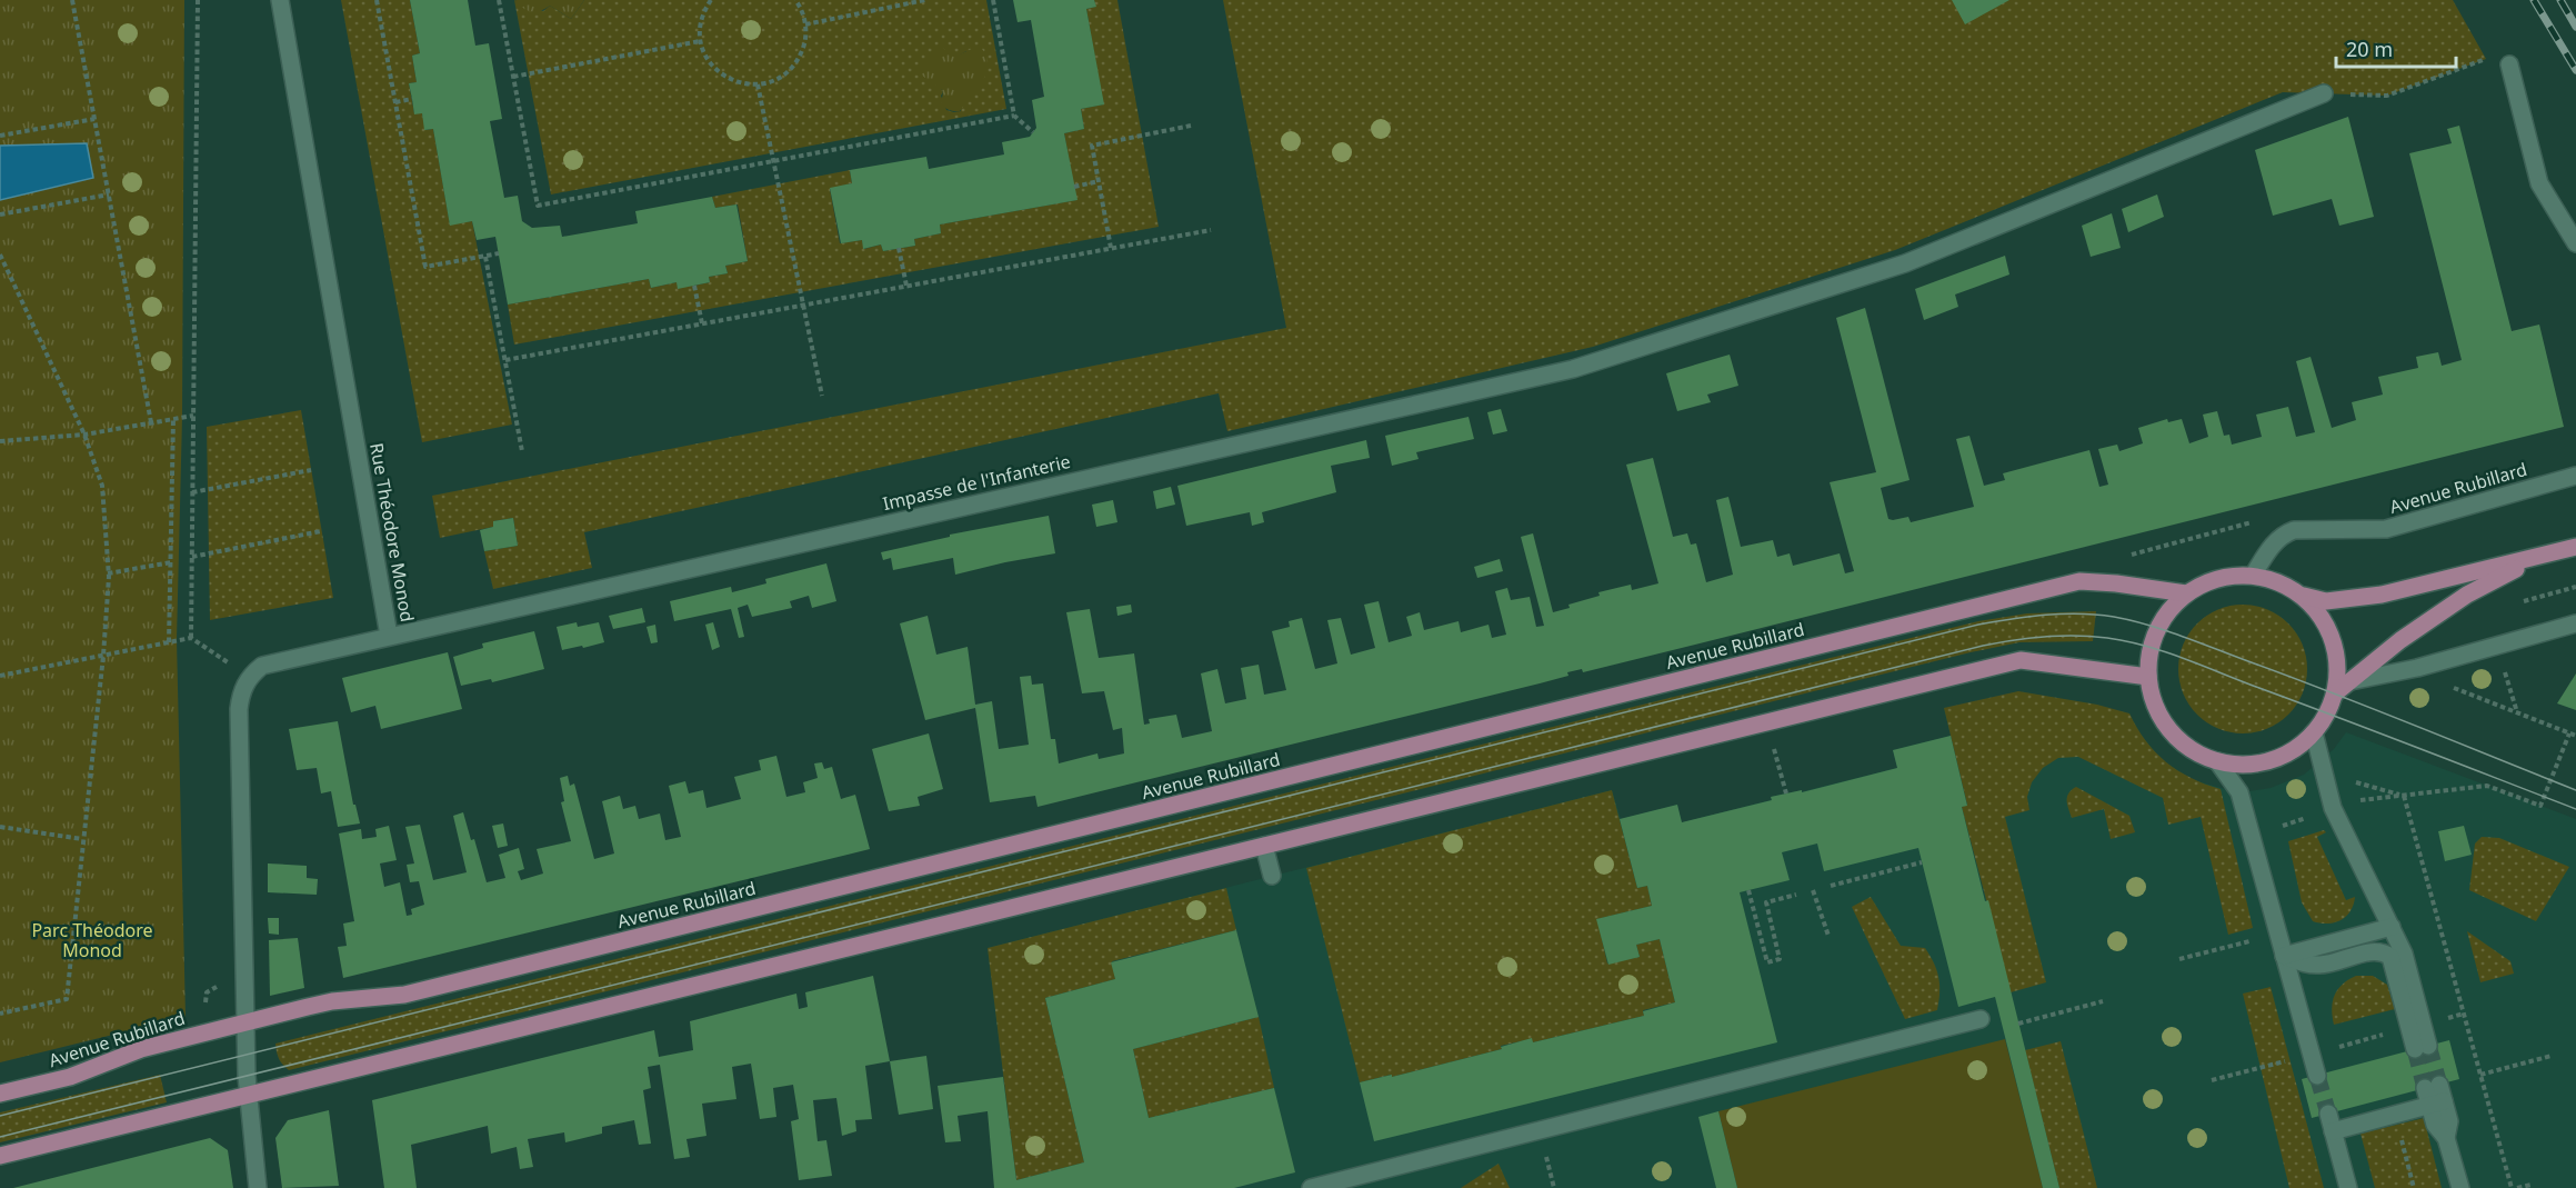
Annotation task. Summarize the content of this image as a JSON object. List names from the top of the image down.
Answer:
{
  "streets": {
    "main road": ["Avenue Rubillard"],
    "street": ["Impasse de l'Infanterie", "Rue Théodore Monod"]
  },
  "crossings": [
    ["Impasse de l'Infanterie", "Rue Théodore Monod"]
  ],
  "parks": ["Parc Théodore Monod"],
  "scale_bar": "20 m"
}
